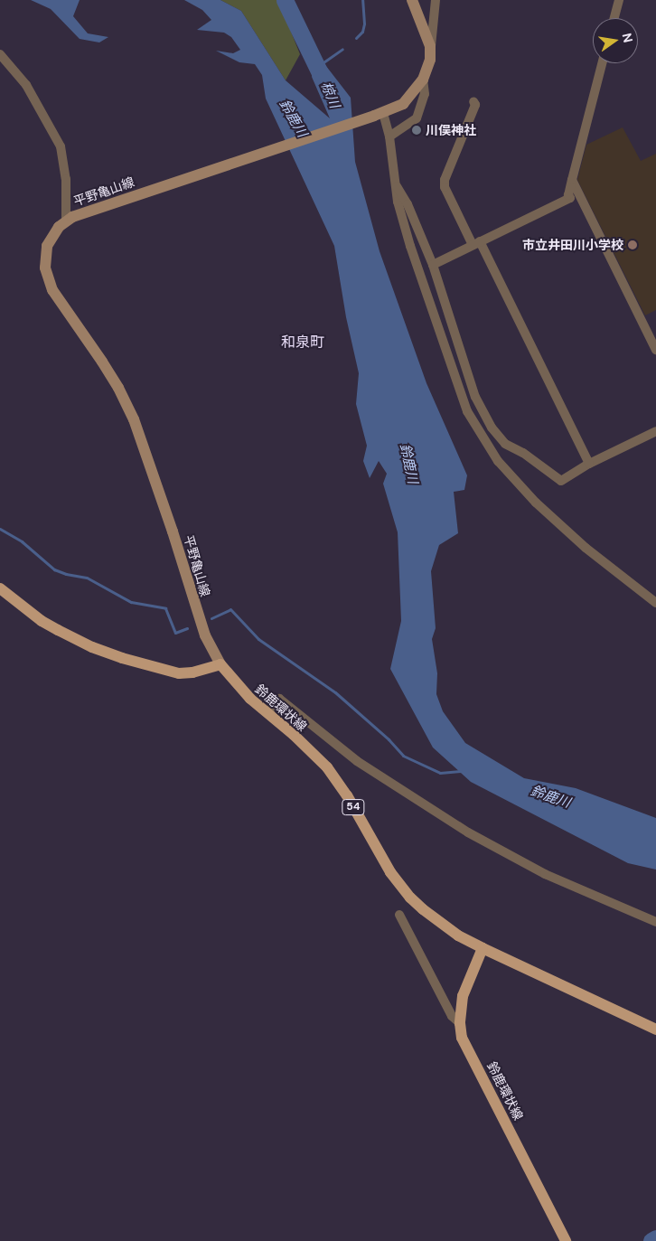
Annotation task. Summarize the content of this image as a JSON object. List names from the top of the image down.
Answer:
{
  "streets": {
    "main road": ["平野亀山線", "鈴鹿環状線", "54"]
  },
  "crossings": [
    ["平野亀山線", "鈴鹿環状線"]
  ],
  "districts": ["和泉町"],
  "water": ["椋川", "鈴鹿川"],
  "places": ["川俣神社", "市立井田川小学校"],
  "north": "right"
}
